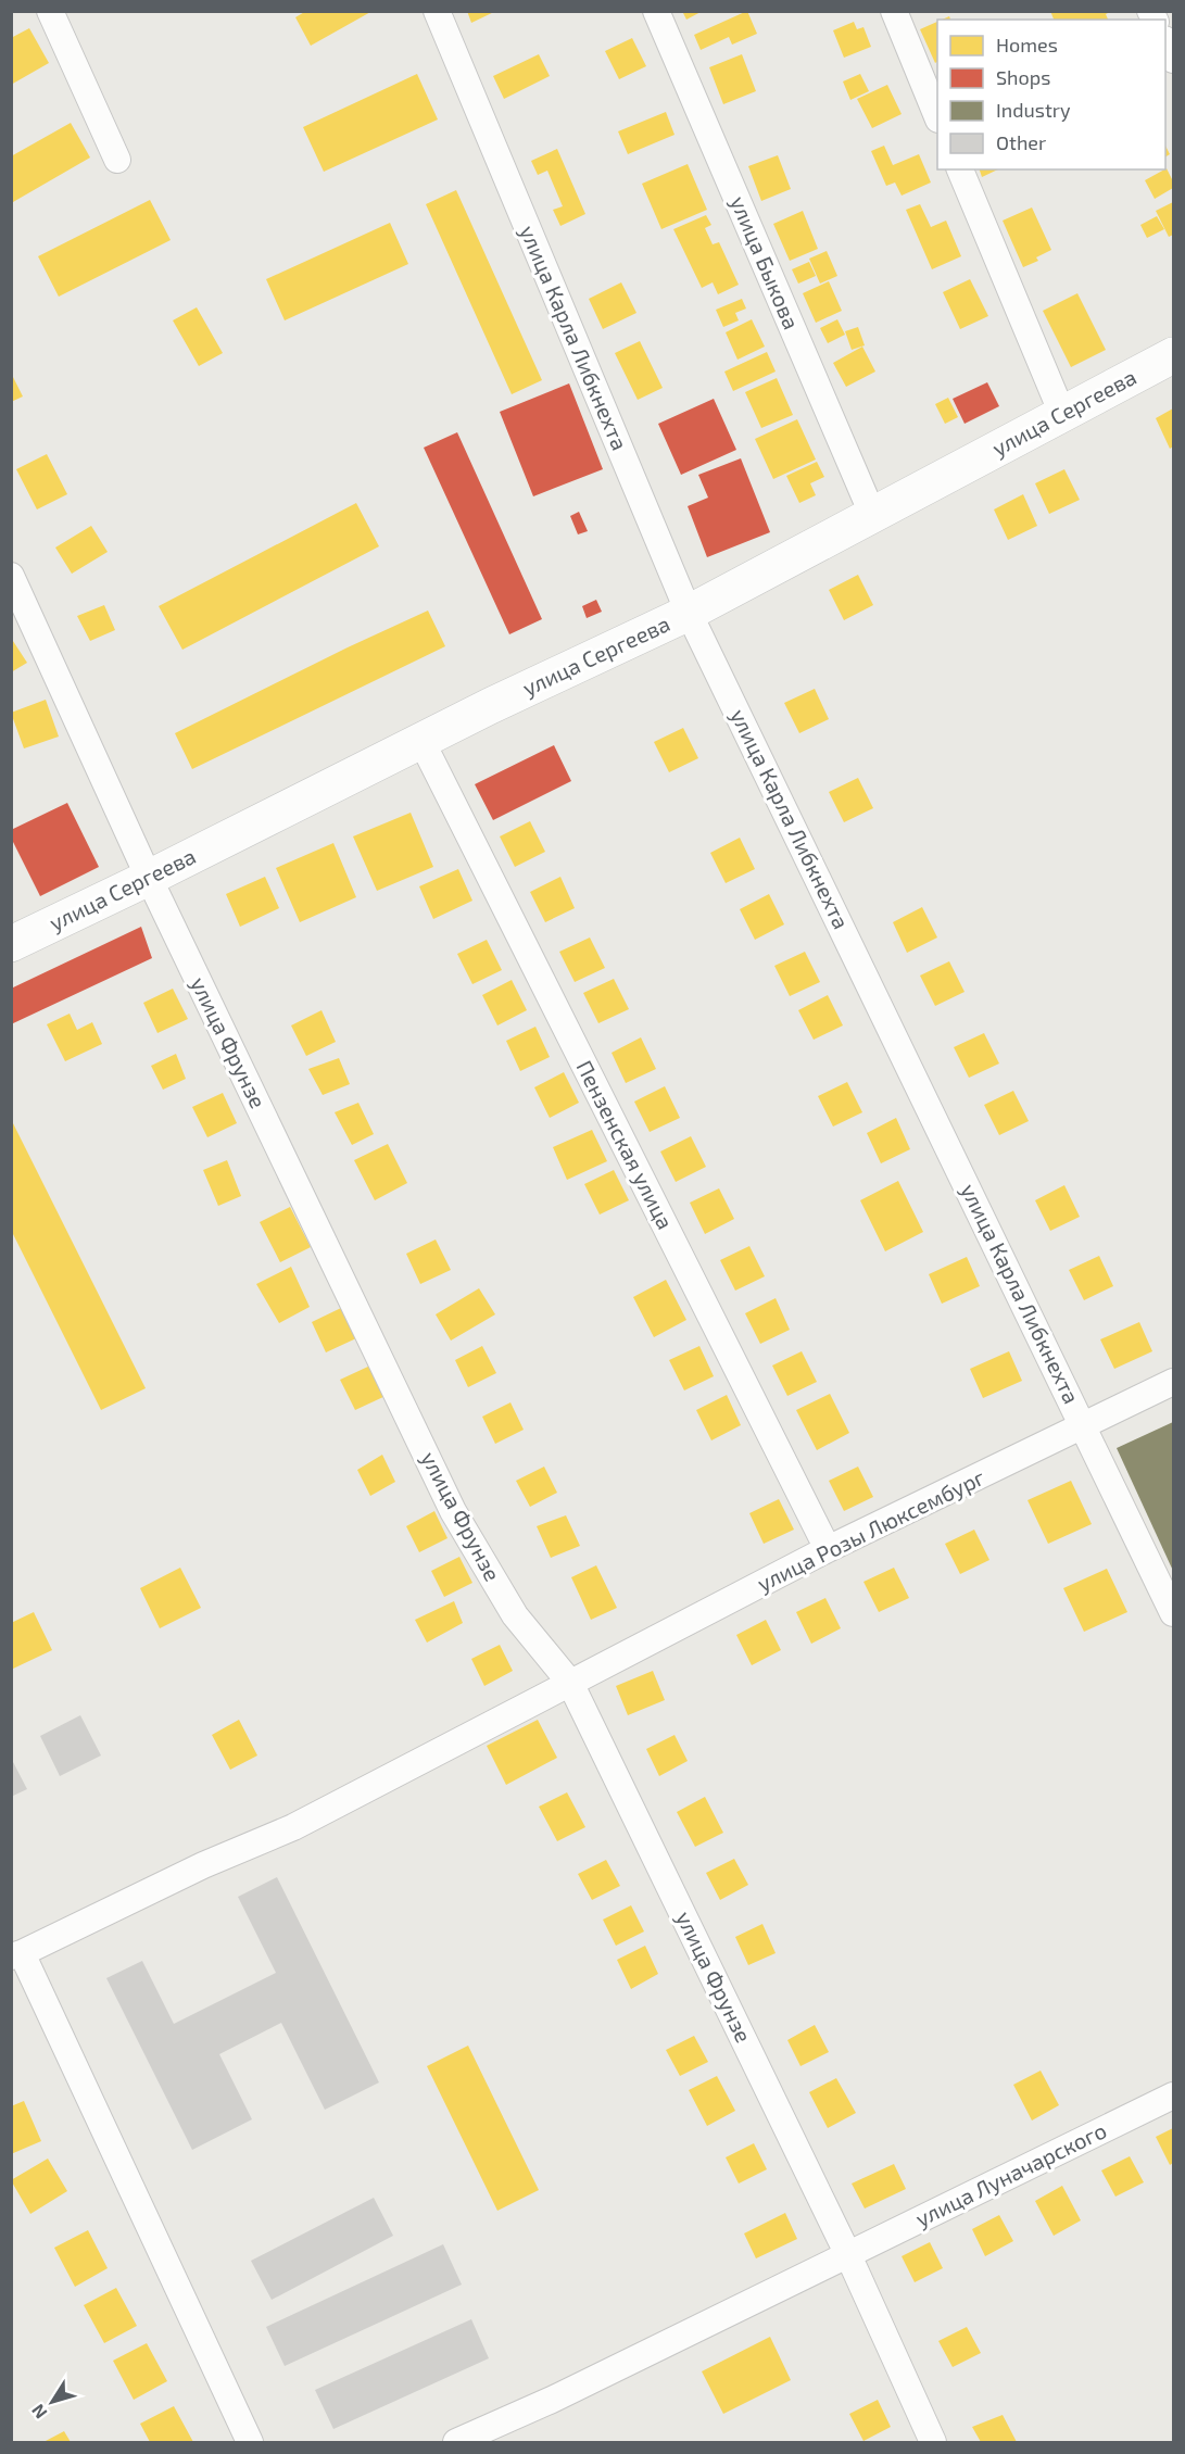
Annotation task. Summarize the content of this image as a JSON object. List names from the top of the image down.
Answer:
{
  "streets": {
    "main road": ["улица Сергеева"],
    "street": [
      "улица Быкова",
      "улица Карла Либкнехта",
      "улица Фрунзе",
      "Пензенская улица",
      "улица Розы Люксембург",
      "улица Луначарского"
    ]
  },
  "crossings": [
    ["улица Быкова", "улица Сергеева"],
    ["улица Карла Либкнехта", "улица Сергеева"],
    ["улица Карла Либкнехта", "улица Розы Люксембург"],
    ["улица Сергеева", "улица Фрунзе"],
    ["улица Сергеева", "Пензенская улица"],
    ["улица Фрунзе", "улица Розы Люксембург"],
    ["улица Фрунзе", "улица Луначарского"],
    ["Пензенская улица", "улица Розы Люксембург"]
  ],
  "legend": [
    "Homes",
    "Shops",
    "Industry",
    "Other"
  ],
  "north": "bottom left"
}
